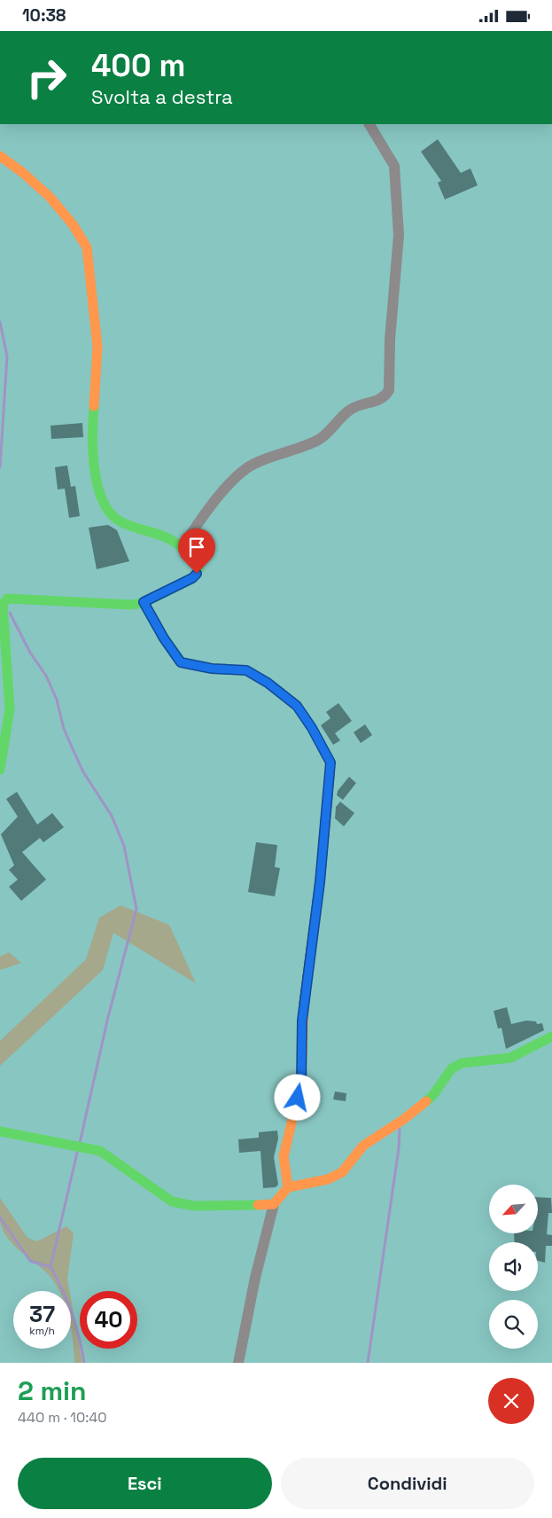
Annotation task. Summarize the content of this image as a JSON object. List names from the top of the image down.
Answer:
{
  "north": "bottom left",
  "page": {
    "status": "10:38",
    "turn": ["400 m", "Svolta a destra"],
    "speed": "37 km/h",
    "limit": "40",
    "heading": ["2 min", "440 m · 10:40"],
    "buttons": ["Esci", "Condividi"]
  }
}
